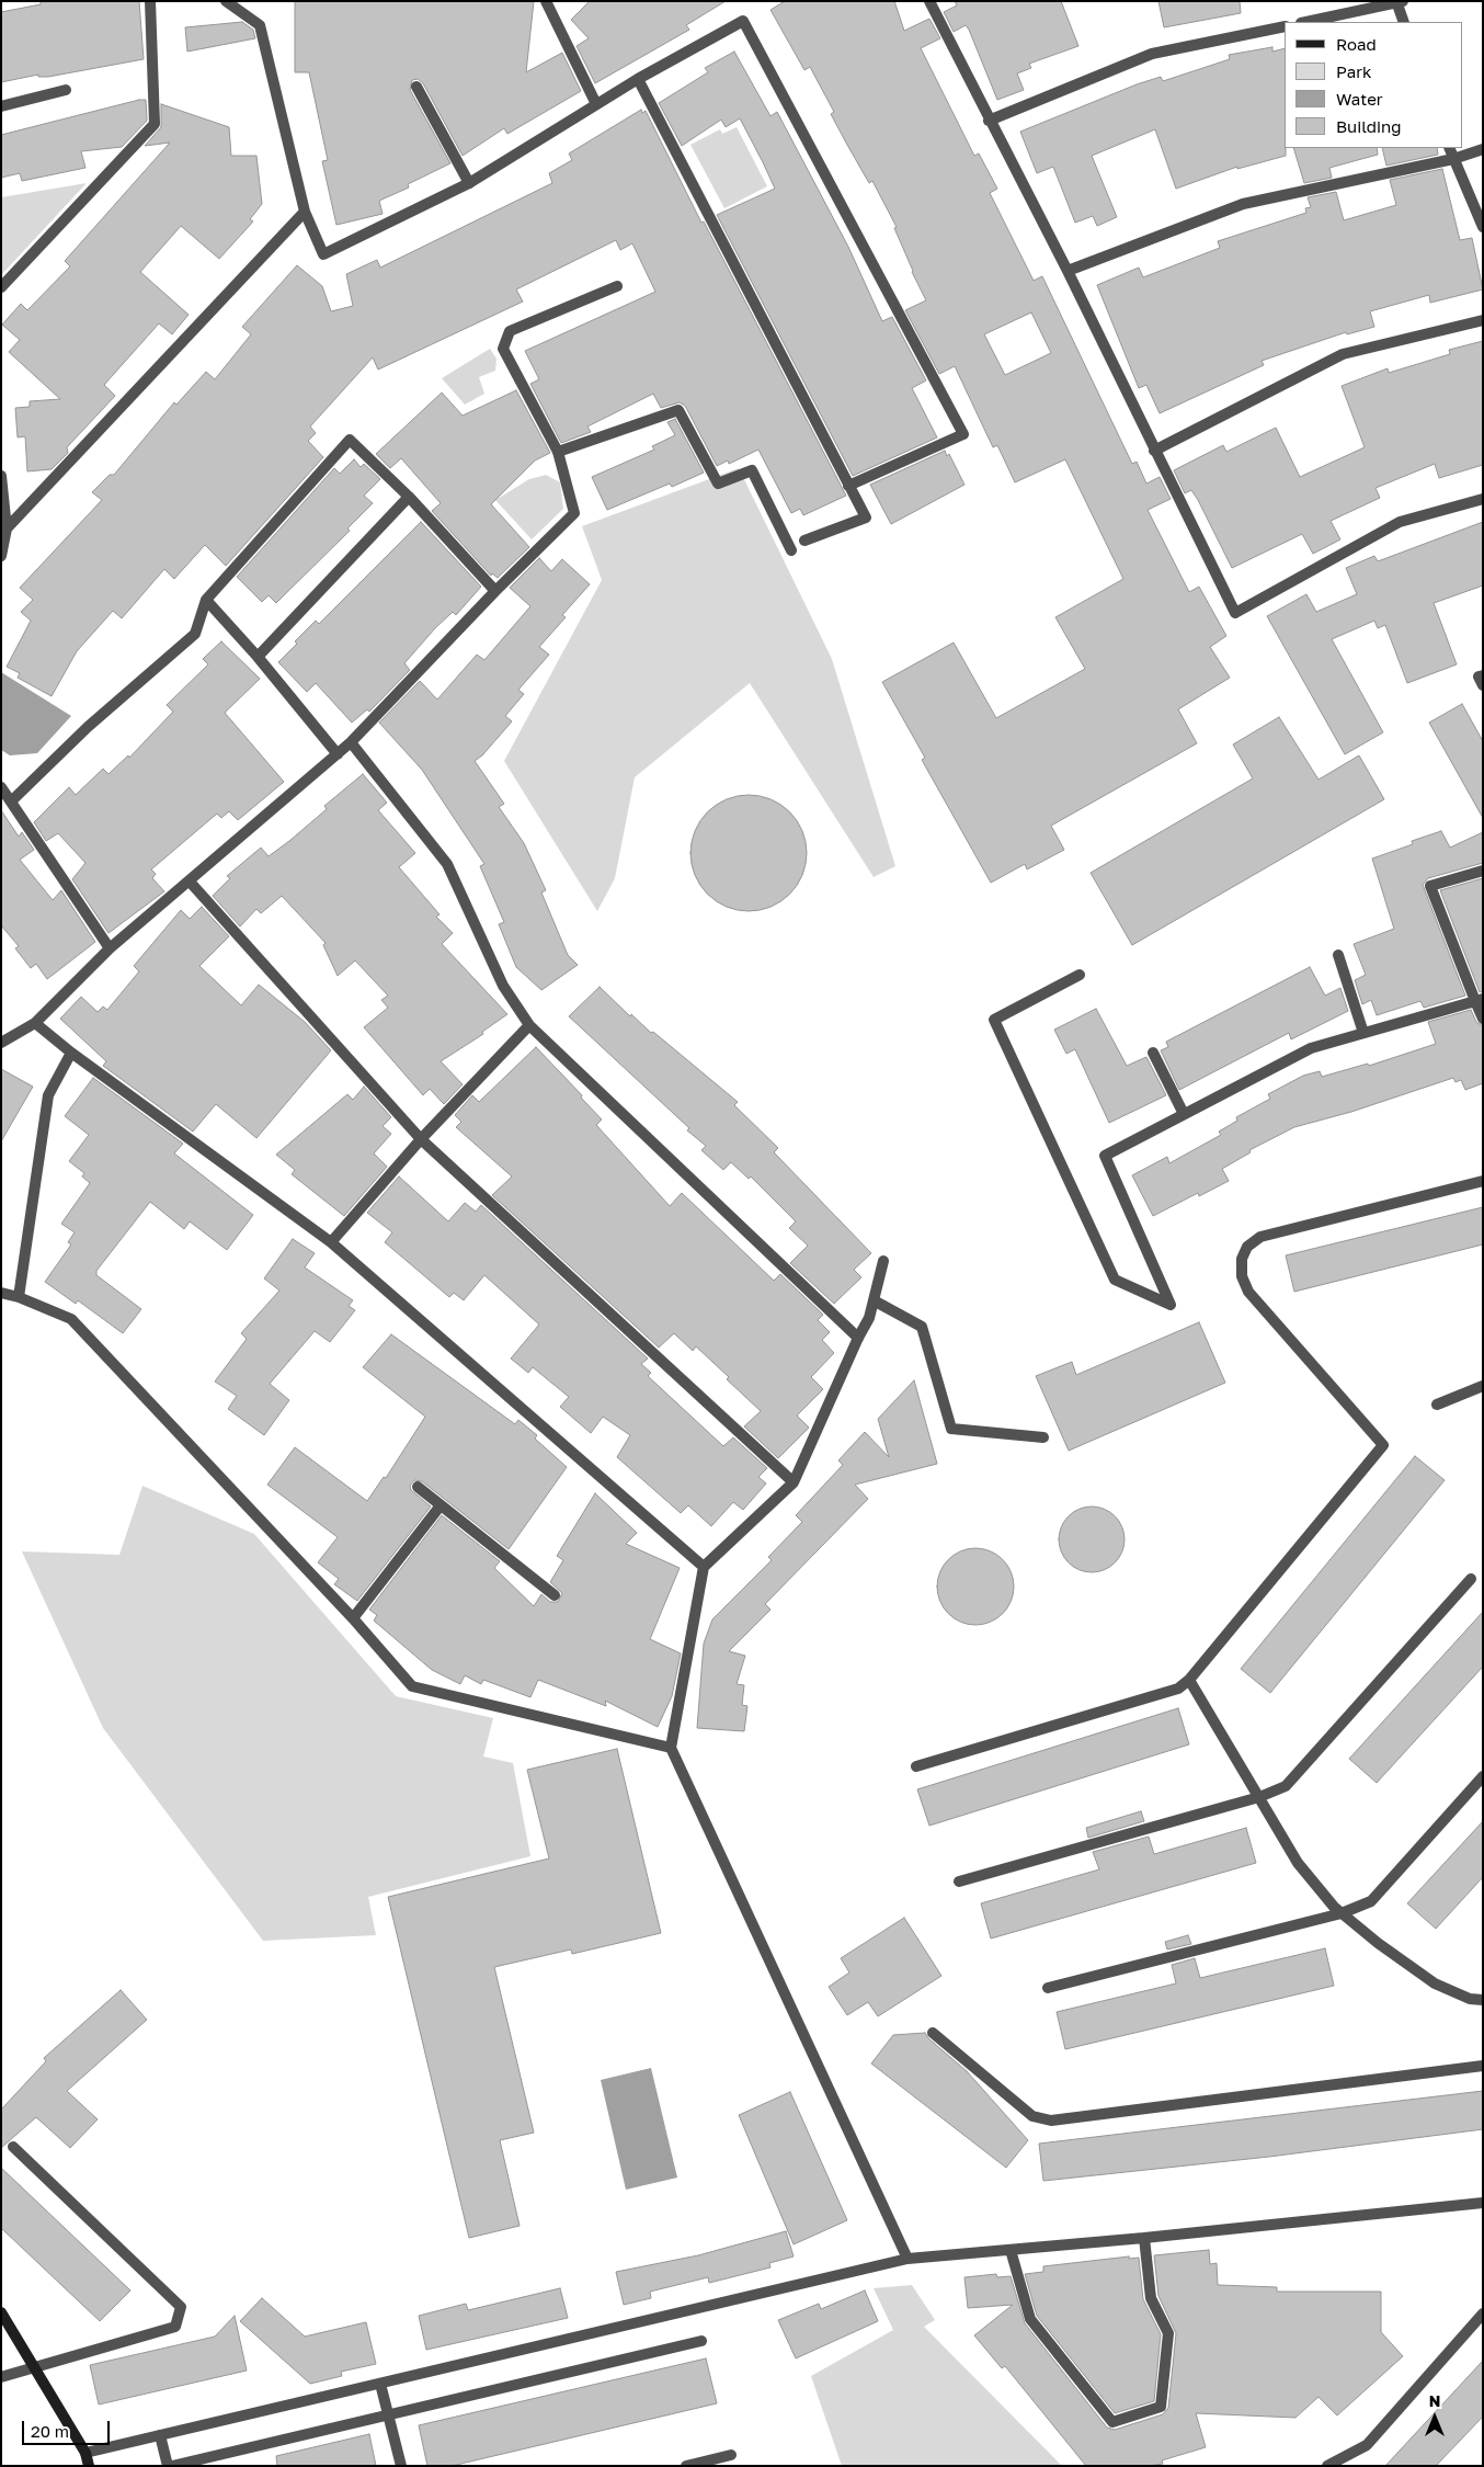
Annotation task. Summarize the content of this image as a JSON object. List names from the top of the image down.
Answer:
{
  "legend": [
    "Road",
    "Park",
    "Water",
    "Building"
  ],
  "scale_bar": "20 m",
  "north": "top"
}
